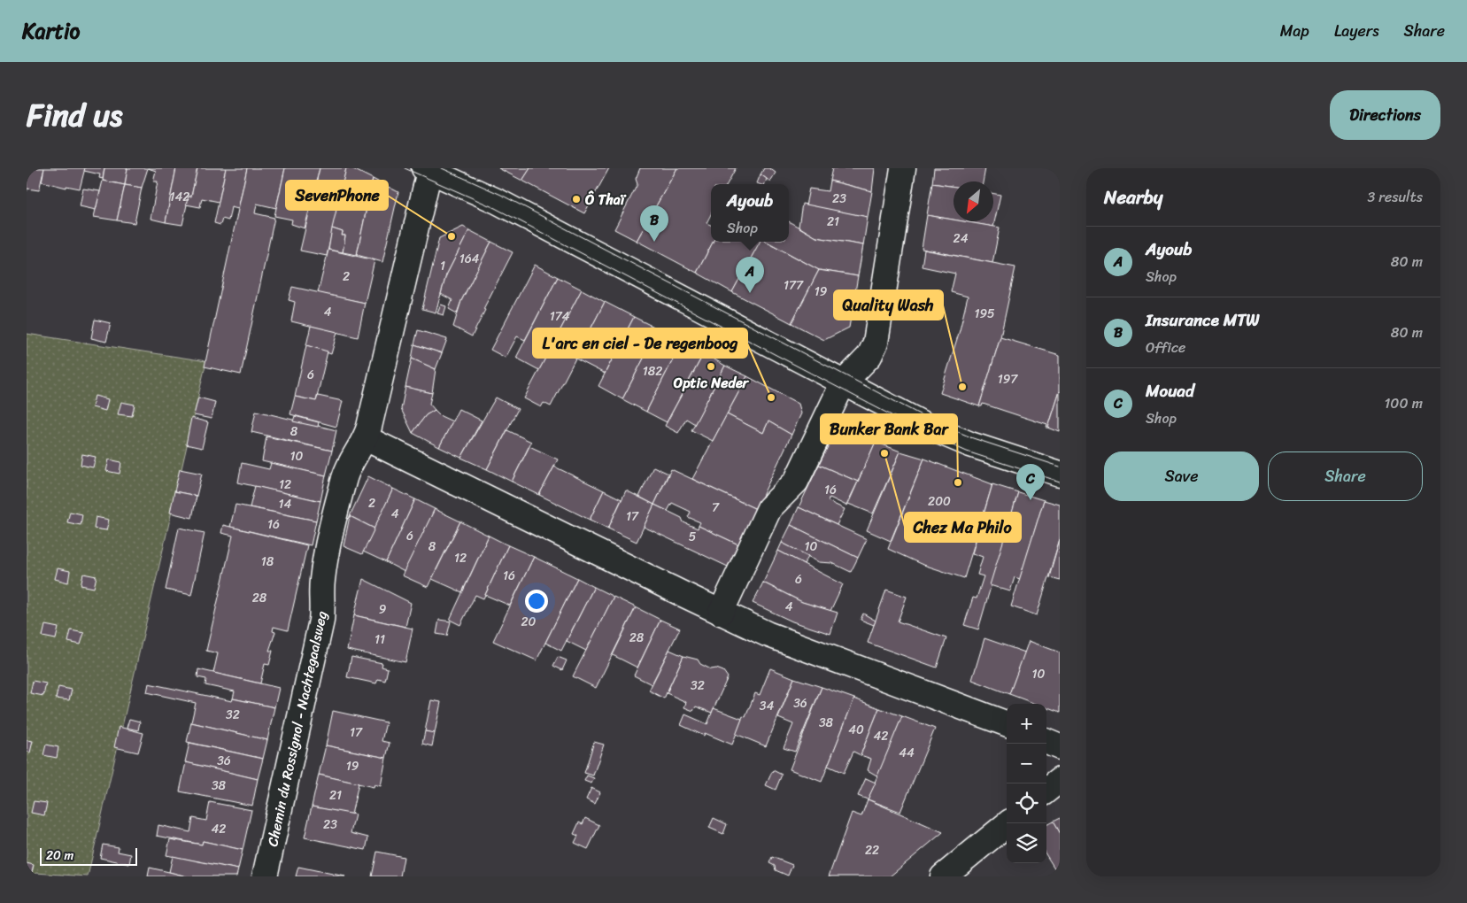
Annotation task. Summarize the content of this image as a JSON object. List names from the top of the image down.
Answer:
{
  "streets": {
    "street": ["Chemin du Rossignol - Nachtegaalsweg"]
  },
  "places": [
    "Ô Thaï",
    "SevenPhone",
    "Optic Neder",
    "Quality Wash",
    "L'arc en ciel - De regenboog",
    "Chez Ma Philo",
    "Bunker Bank Bar"
  ],
  "house_numbers": [
    "142",
    "23",
    "21",
    "24",
    "164",
    "1",
    "2",
    "177",
    "19",
    "4",
    "195",
    "174",
    "182",
    "6",
    "197",
    "8",
    "10",
    "12",
    "16",
    "200",
    "2",
    "14",
    "7",
    "4",
    "17",
    "16",
    "6",
    "5",
    "8",
    "10",
    "12",
    "18",
    "16",
    "6",
    "28",
    "4",
    "9",
    "20",
    "28",
    "11",
    "10",
    "32",
    "36",
    "34",
    "32",
    "38",
    "40",
    "17",
    "42",
    "44",
    "36",
    "19",
    "38",
    "21",
    "23",
    "42",
    "22"
  ],
  "scale_bar": "20 m",
  "north": "bottom left",
  "page": {
    "header": "Kartio",
    "nav": ["Map", "Layers", "Share"],
    "title": "Find us",
    "buttons": [
      "Directions",
      ["Save", "Share"]
    ],
    "heading": ["Nearby", "3 results"],
    "popup": ["Ayoub", "Shop"],
    "pins": ["B", "A", "C"],
    "list": [
      {
        "mark": "A",
        "name": "Ayoub",
        "note": "Shop",
        "value": "80 m"
      },
      {
        "mark": "B",
        "name": "Insurance MTW",
        "note": "Office",
        "value": "80 m"
      },
      {
        "mark": "C",
        "name": "Mouad",
        "note": "Shop",
        "value": "100 m"
      }
    ],
    "map_buttons": ["+", "−"],
    "scale": "20 m"
  }
}
